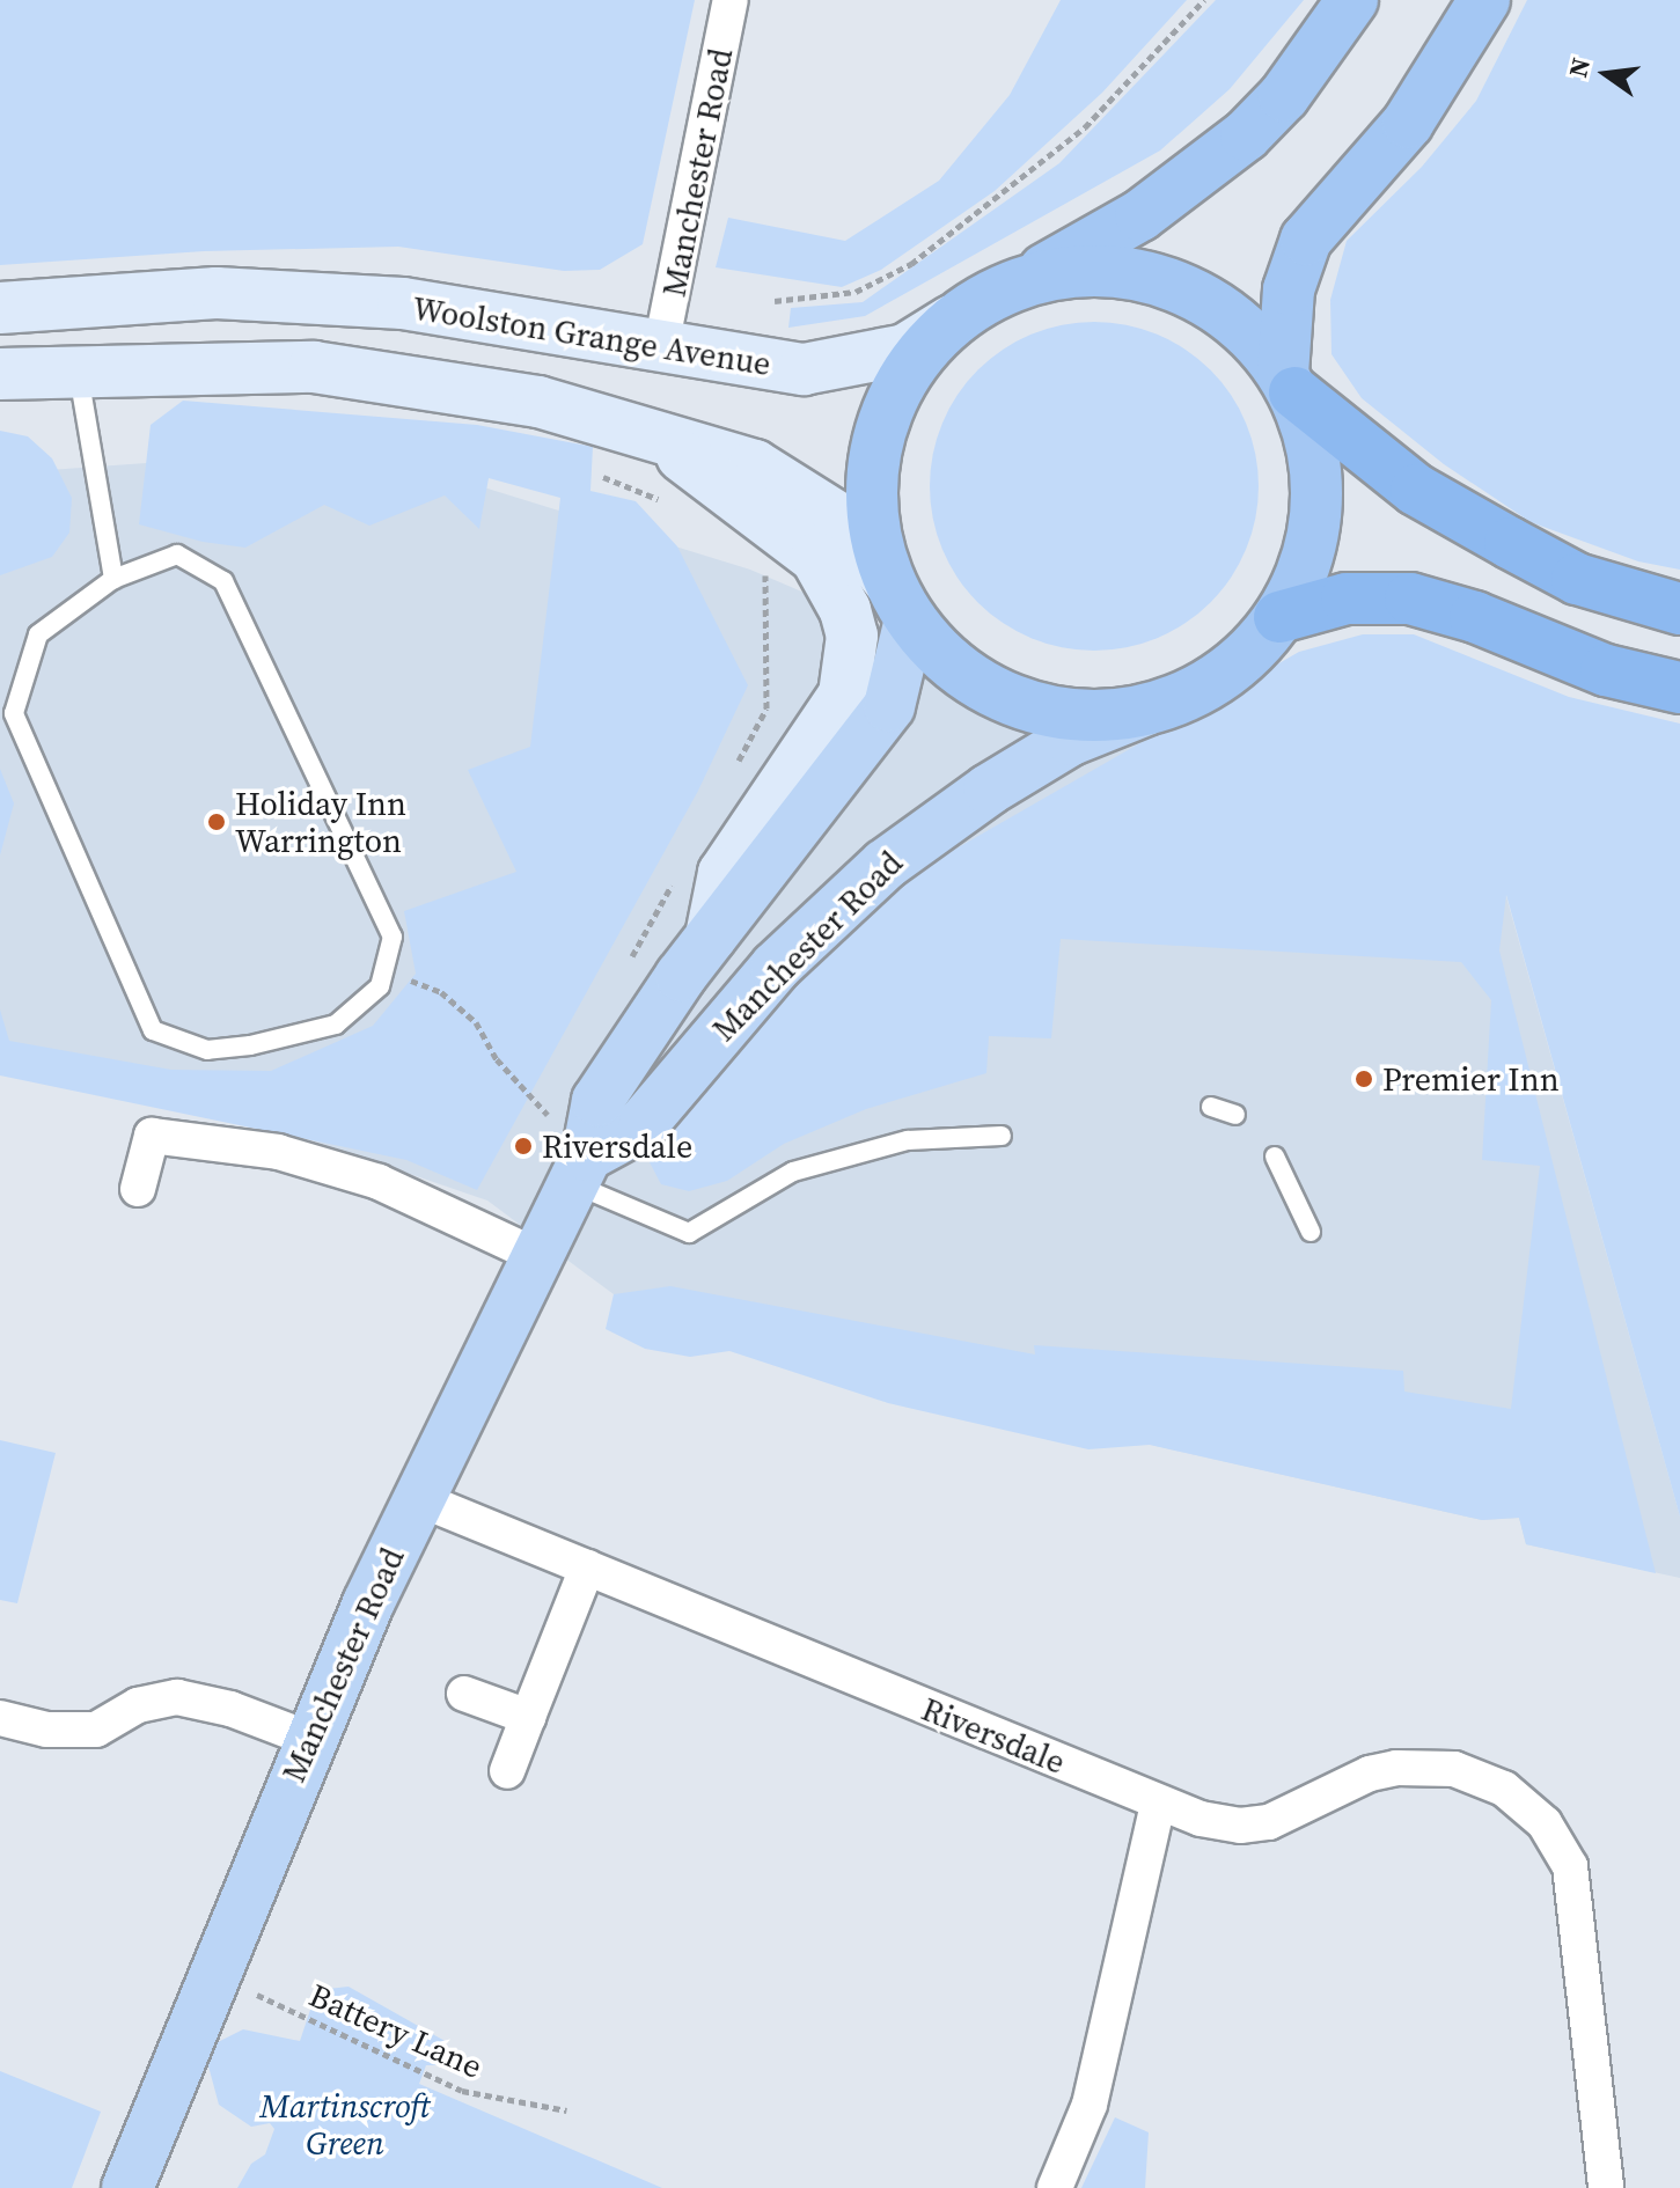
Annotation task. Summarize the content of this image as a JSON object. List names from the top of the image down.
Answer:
{
  "streets": {
    "main road": ["Manchester Road", "Woolston Grange Avenue"],
    "street": ["Riversdale"],
    "path": ["Battery Lane"]
  },
  "crossings": [
    ["Manchester Road", "Woolston Grange Avenue"],
    ["Manchester Road", "Riversdale"],
    ["Manchester Road", "Battery Lane"]
  ],
  "parks": ["Martinscroft Green"],
  "places": ["Holiday Inn Warrington", "Premier Inn", "Riversdale"],
  "north": "left"
}
